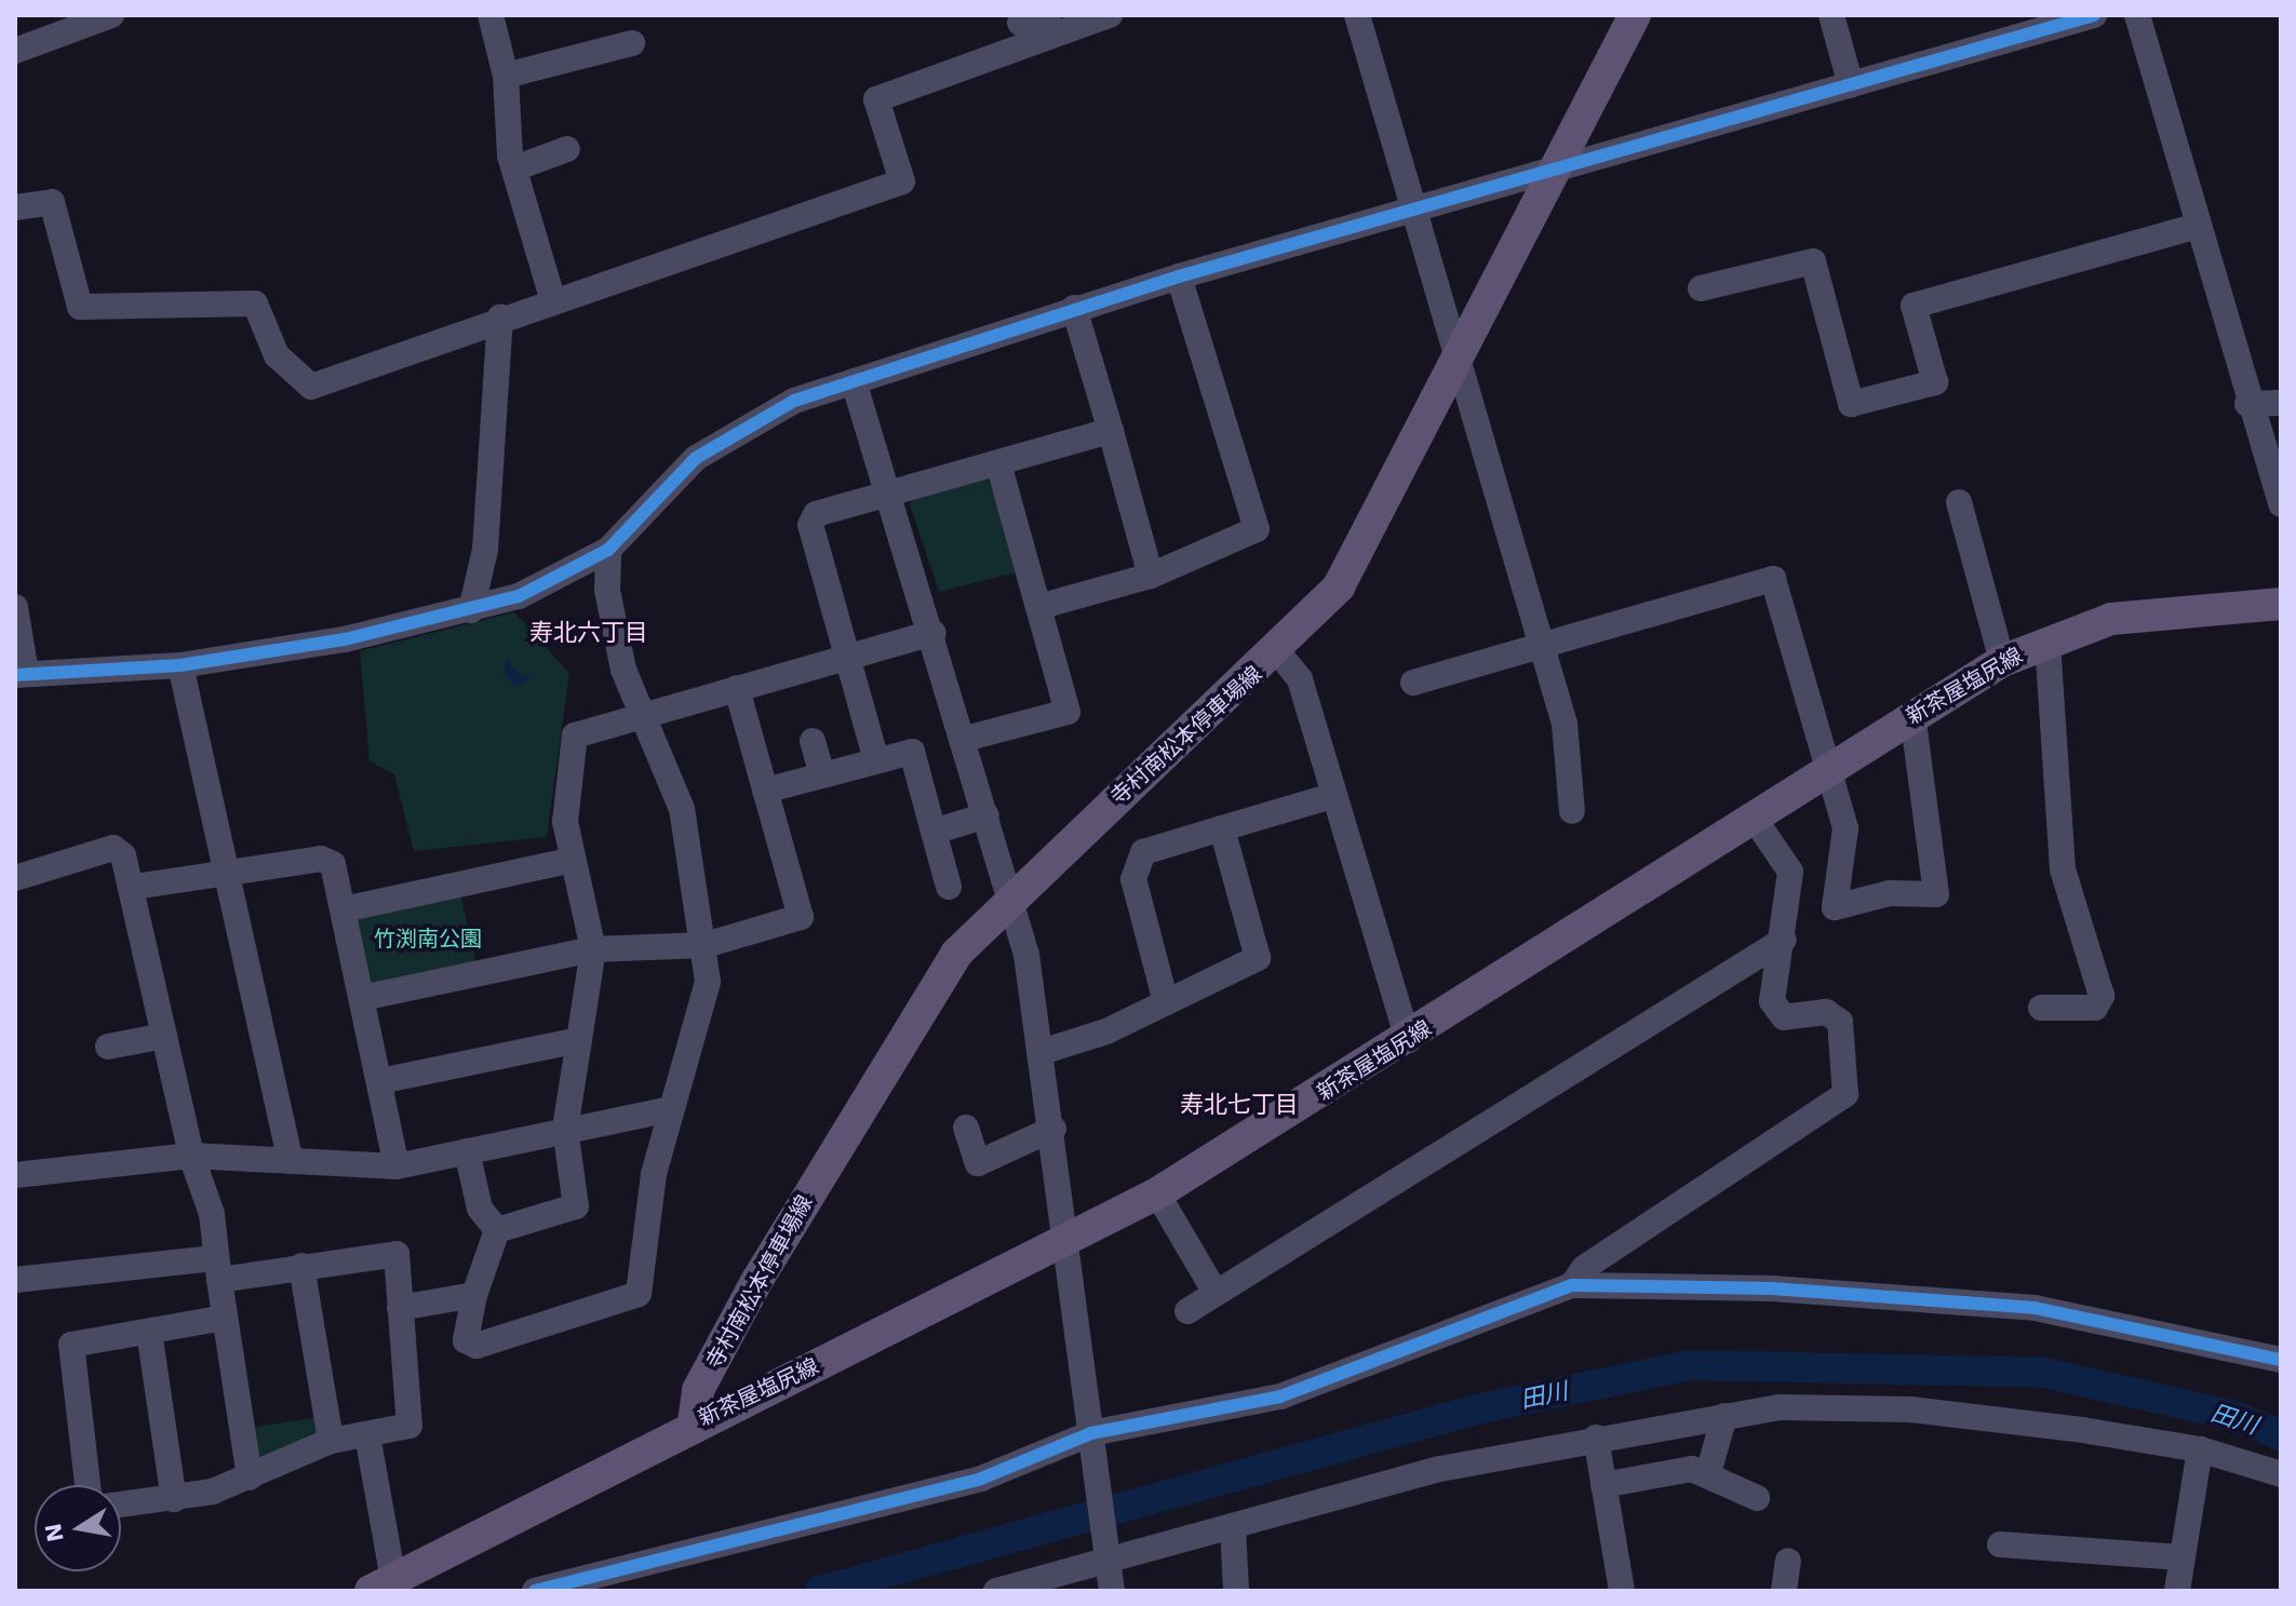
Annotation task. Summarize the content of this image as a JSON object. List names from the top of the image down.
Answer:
{
  "streets": {
    "main road": ["新茶屋塩尻線", "寺村南松本停車場線"]
  },
  "crossings": [
    ["新茶屋塩尻線", "寺村南松本停車場線"]
  ],
  "districts": ["寿北六丁目", "寿北七丁目"],
  "water": ["田川"],
  "parks": ["竹渕南公園"],
  "north": "left"
}
